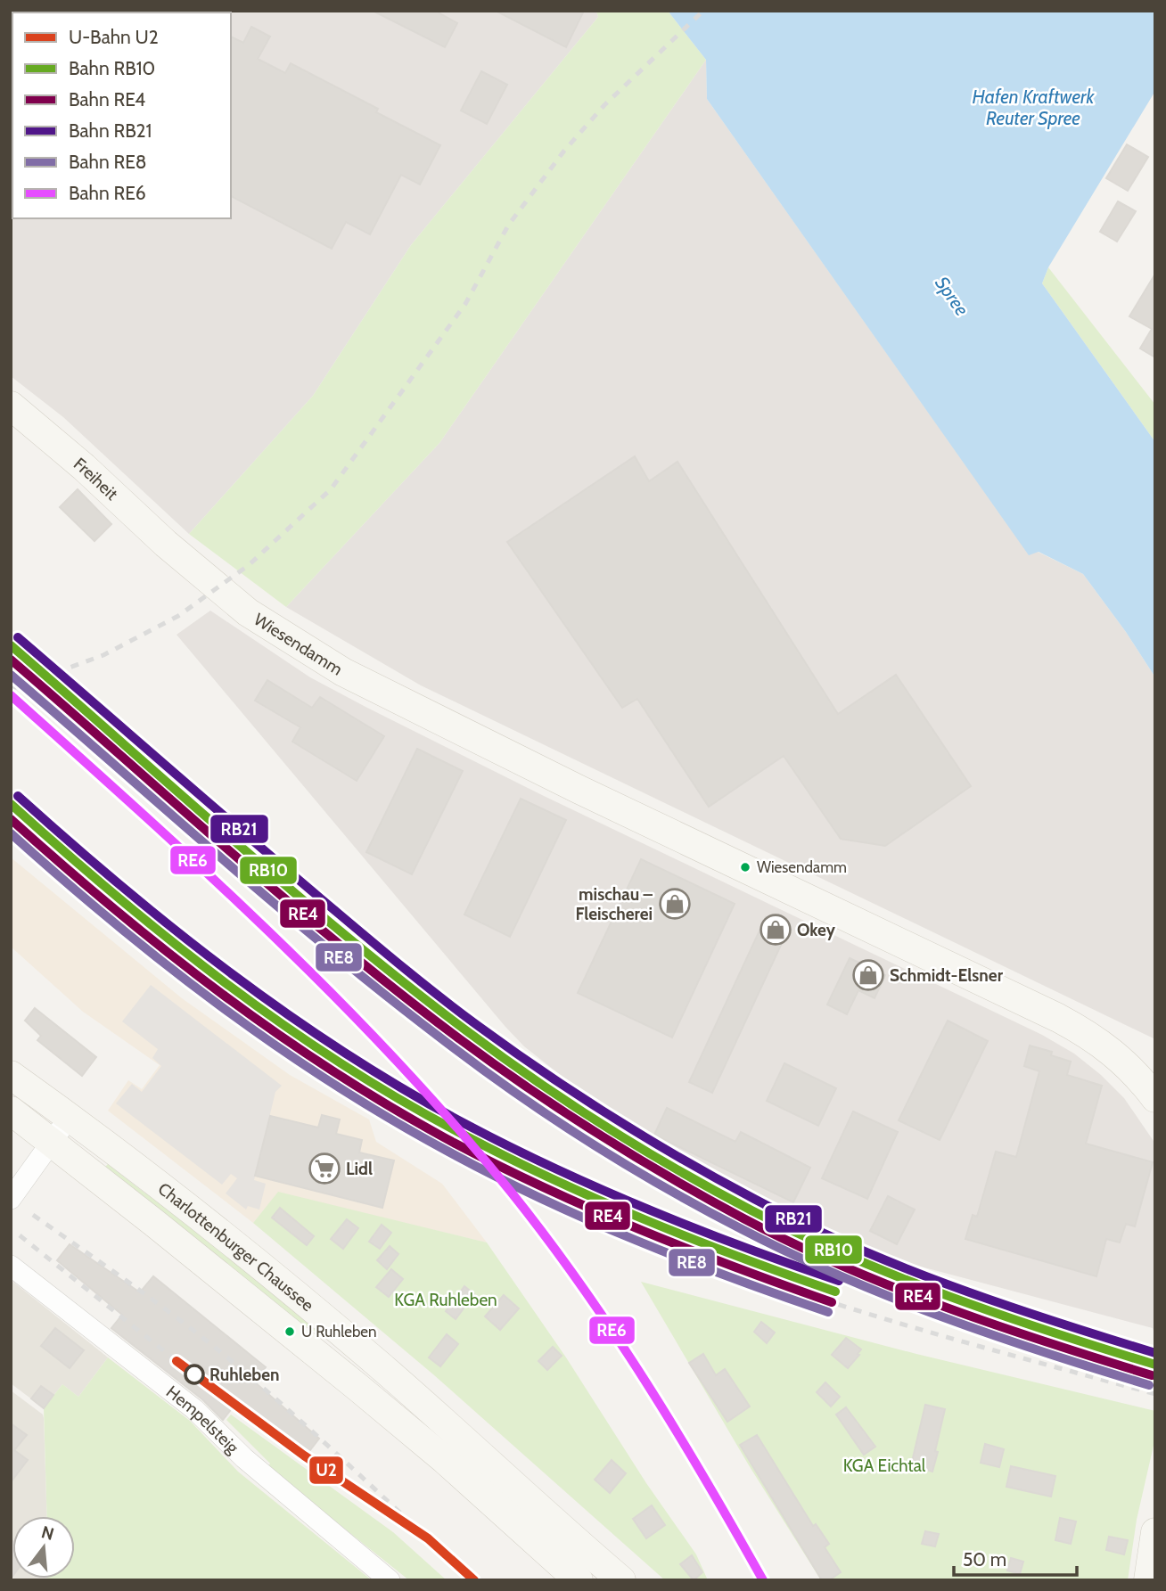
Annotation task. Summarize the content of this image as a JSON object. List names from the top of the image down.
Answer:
{
  "streets": {
    "main road": ["Freiheit", "Wiesendamm", "Charlottenburger Chaussee"],
    "street": ["Hempelsteig"]
  },
  "crossings": [
    ["Freiheit", "Wiesendamm"]
  ],
  "water": ["Hafen Kraftwerk Reuter Spree", "Spree"],
  "parks": ["KGA Ruhleben", "KGA Eichtal"],
  "places": {
    "other": ["Wiesendamm", "U Ruhleben", "Ruhleben"],
    "shop": ["mischau – Fleischerei", "Okey", "Schmidt-Elsner"],
    "supermarket": ["Lidl"]
  },
  "lines": [
    "rail line RB21",
    "rail line RB10",
    "rail line RE4",
    "rail line RE8",
    "rail line RE6",
    "metro line U2"
  ],
  "legend": [
    "U-Bahn U2",
    "Bahn RB10",
    "Bahn RE4",
    "Bahn RB21",
    "Bahn RE8",
    "Bahn RE6"
  ],
  "scale_bar": "50 m",
  "north": "top"
}
